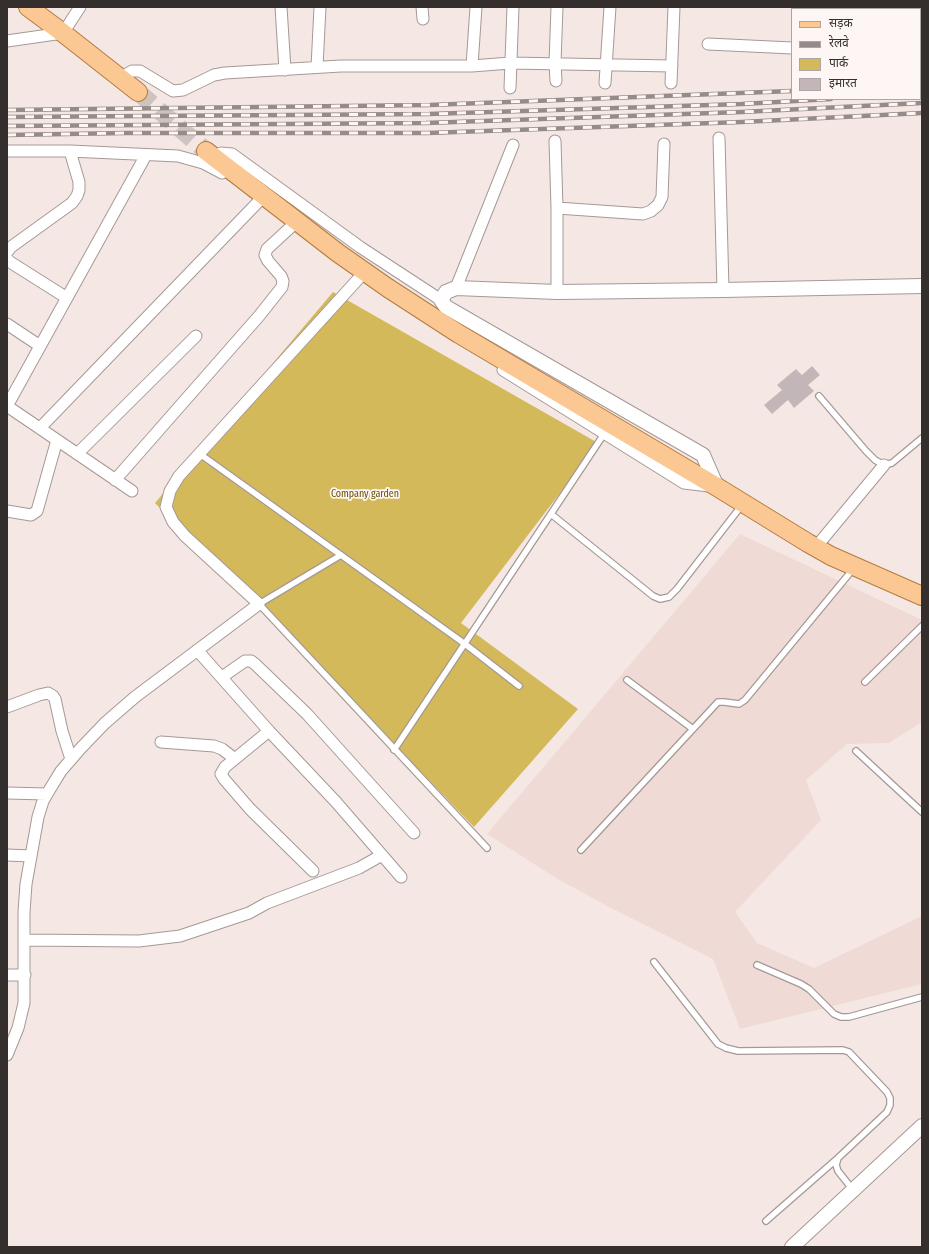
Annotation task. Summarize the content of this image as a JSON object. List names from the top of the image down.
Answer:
{
  "parks": ["Company garden"],
  "legend": [
    "सड़क",
    "रेलवे",
    "पार्क",
    "इमारत"
  ]
}
